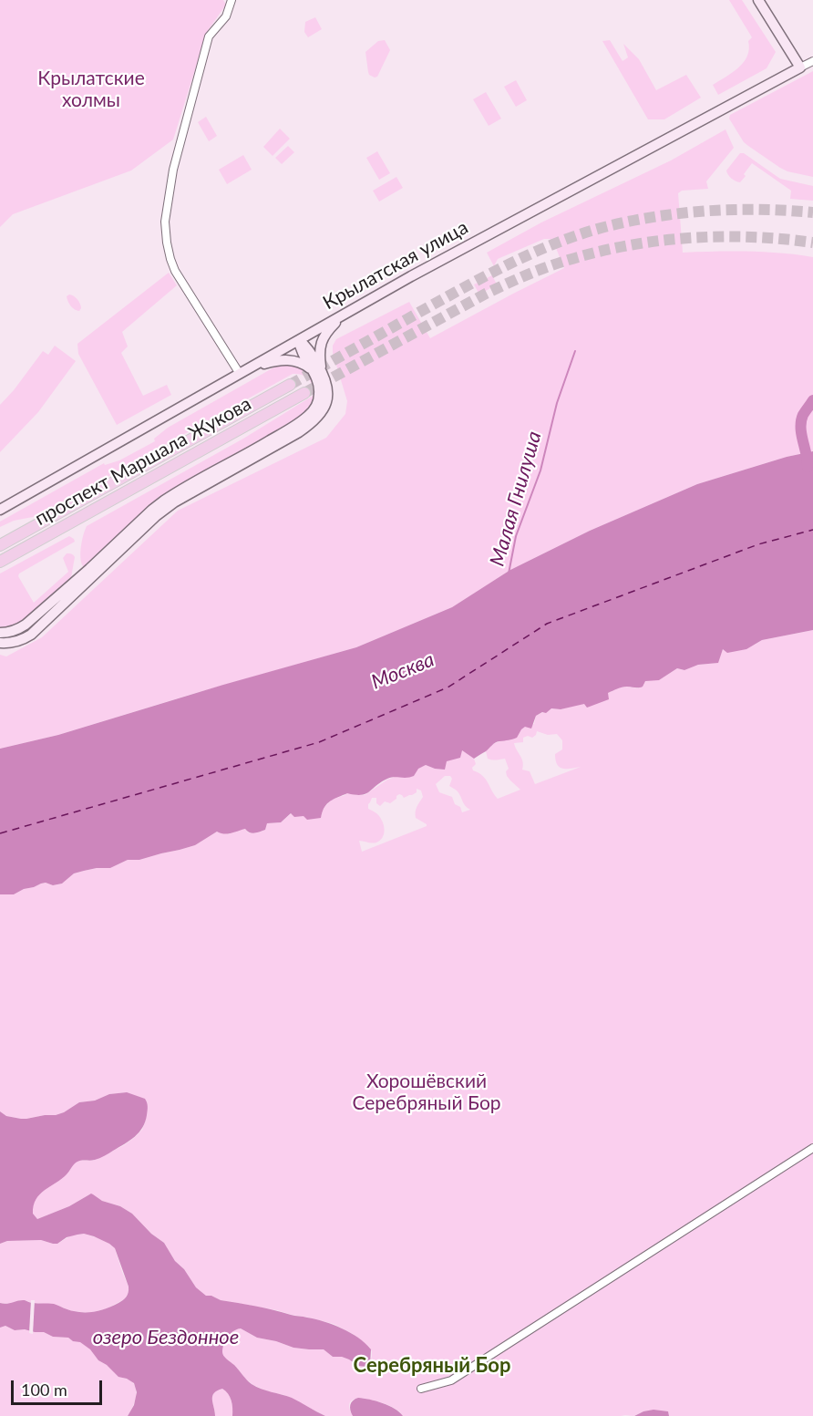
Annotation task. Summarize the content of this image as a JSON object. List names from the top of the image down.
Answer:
{
  "streets": {
    "main road": ["Крылатская улица", "проспект Маршала Жукова"]
  },
  "districts": ["Серебряный Бор"],
  "water": ["Малая Гнилуша", "Москва", "озеро Бездонное"],
  "parks": ["Крылатские холмы", "Хорошёвский Серебряный Бор"],
  "scale_bar": "100 m"
}
